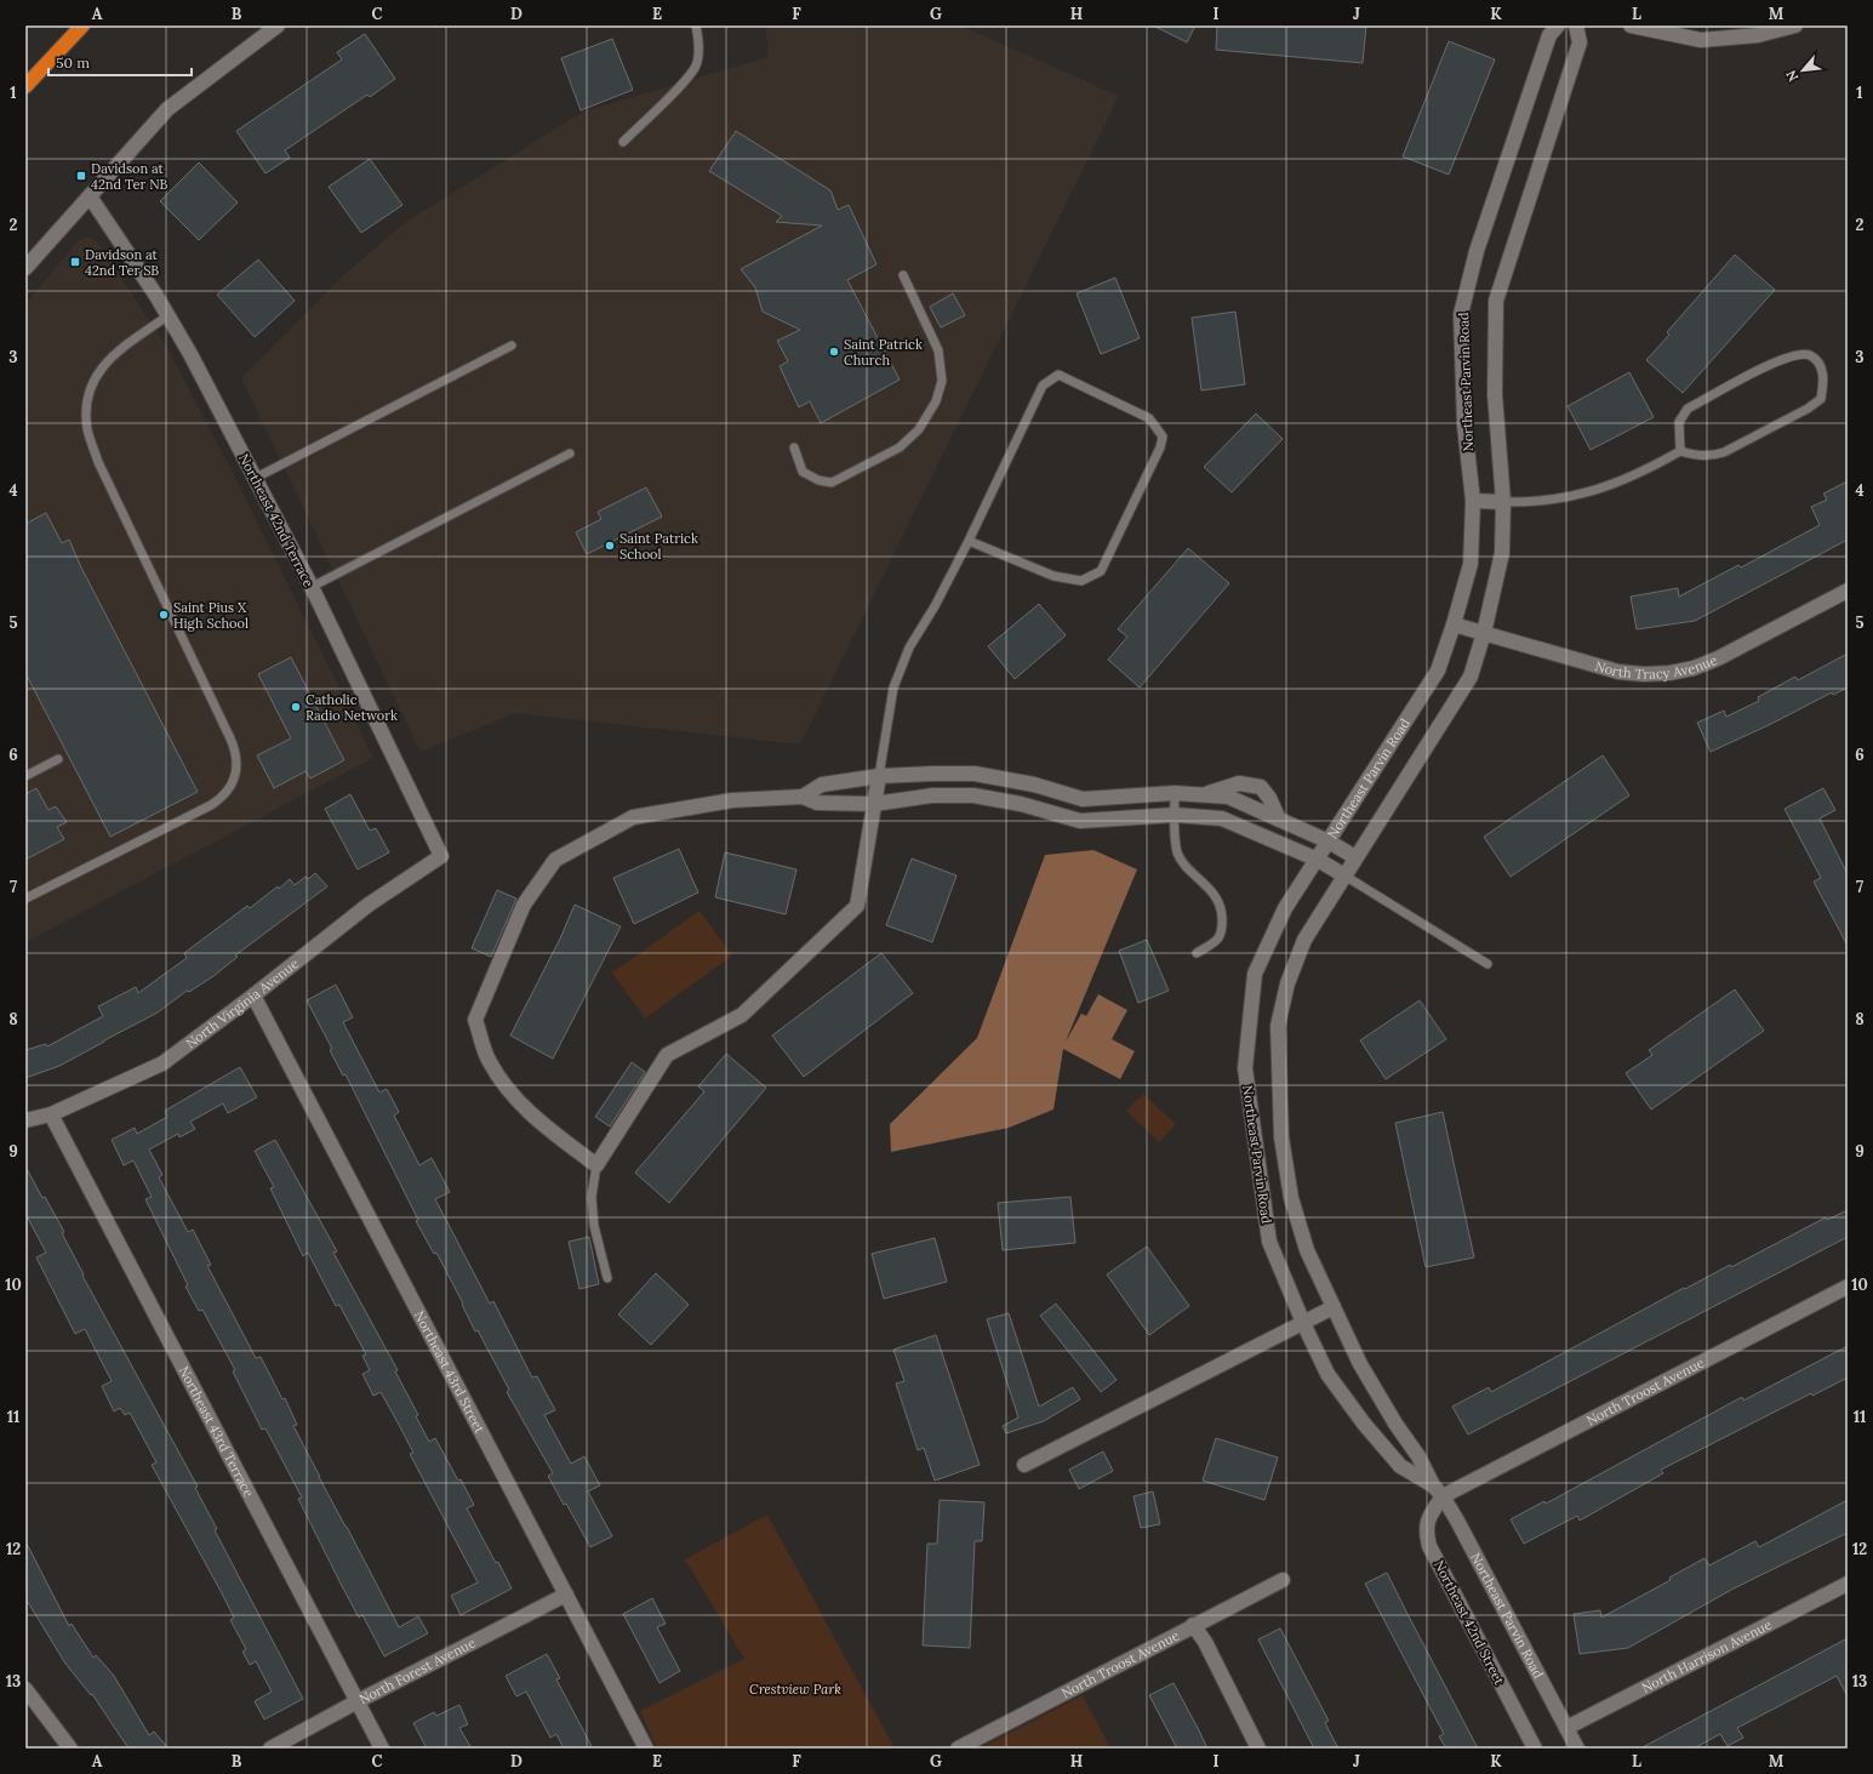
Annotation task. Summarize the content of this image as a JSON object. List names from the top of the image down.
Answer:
{
  "streets": {
    "street": [
      "Northeast Parvin Road",
      "Northeast 42nd Terrace",
      "North Tracy Avenue",
      "North Virginia Avenue",
      "Northeast 43rd Street",
      "North Troost Avenue",
      "Northeast 43rd Terrace",
      "Northeast 42nd Street",
      "North Harrison Avenue",
      "North Forest Avenue"
    ]
  },
  "crossings": [
    ["Northeast Parvin Road", "North Tracy Avenue"],
    ["Northeast Parvin Road", "North Troost Avenue"],
    ["Northeast Parvin Road", "Northeast 42nd Street"],
    ["Northeast Parvin Road", "North Harrison Avenue"],
    ["Northeast 42nd Terrace", "North Virginia Avenue"],
    ["North Virginia Avenue", "Northeast 43rd Street"],
    ["North Virginia Avenue", "Northeast 43rd Terrace"],
    ["Northeast 43rd Street", "North Forest Avenue"],
    ["North Troost Avenue", "Northeast 42nd Street"],
    ["Northeast 43rd Terrace", "North Forest Avenue"]
  ],
  "parks": ["Crestview Park"],
  "places": {
    "transit": ["Davidson at 42nd Ter NB", "Davidson at 42nd Ter SB"],
    "other": [
      "Saint Patrick Church",
      "Saint Patrick School",
      "Saint Pius X High School",
      "Catholic Radio Network"
    ]
  },
  "scale_bar": "50 m",
  "north": "bottom left",
  "grid": {
    "columns": [
      "A",
      "B",
      "C",
      "D",
      "E",
      "F",
      "G",
      "H",
      "I",
      "J",
      "K",
      "L",
      "M"
    ],
    "rows": [
      "1",
      "2",
      "3",
      "4",
      "5",
      "6",
      "7",
      "8",
      "9",
      "10",
      "11",
      "12",
      "13"
    ]
  }
}
